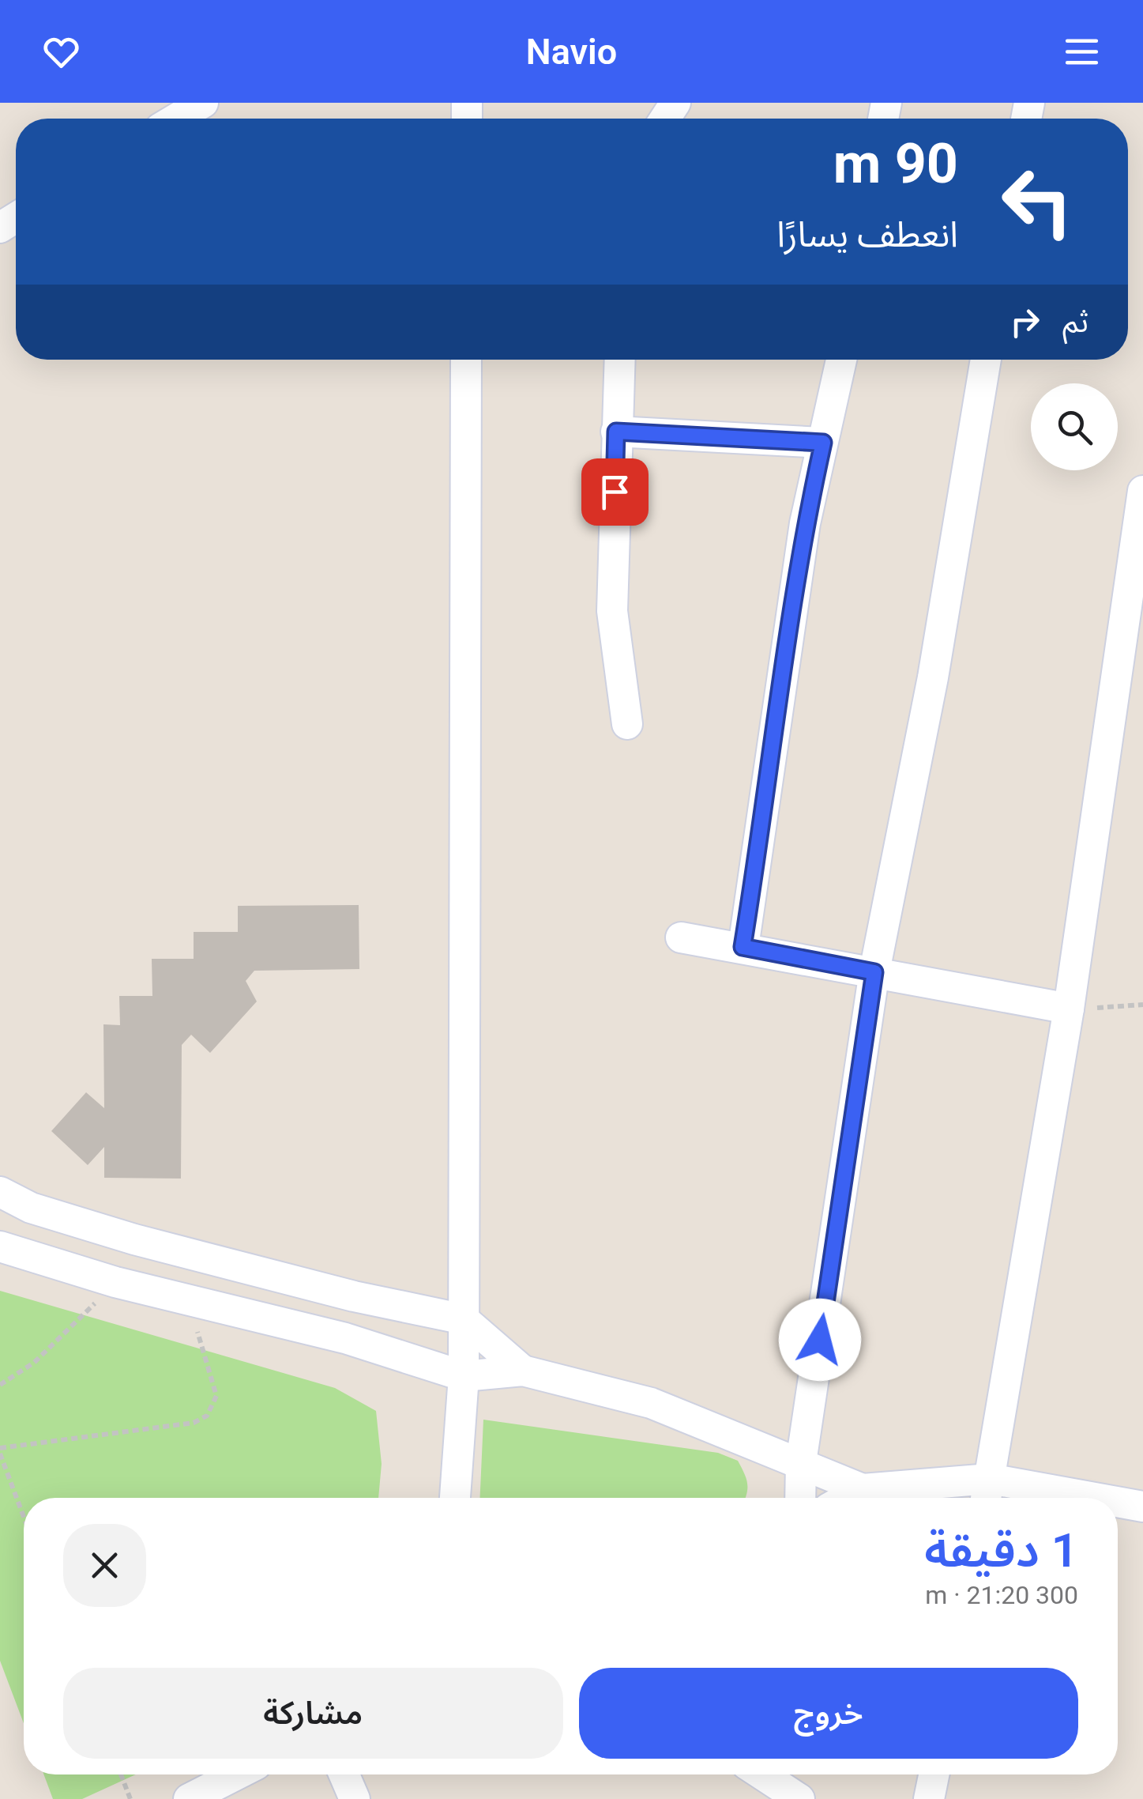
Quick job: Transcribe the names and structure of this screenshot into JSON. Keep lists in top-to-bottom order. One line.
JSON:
{"page":{"header":"Navio","turn":["90 m","انعطف يسارًا"],"then":"ثم","heading":["1 دقيقة","300 m · 21:20"],"buttons":["خروج","مشاركة"]}}
